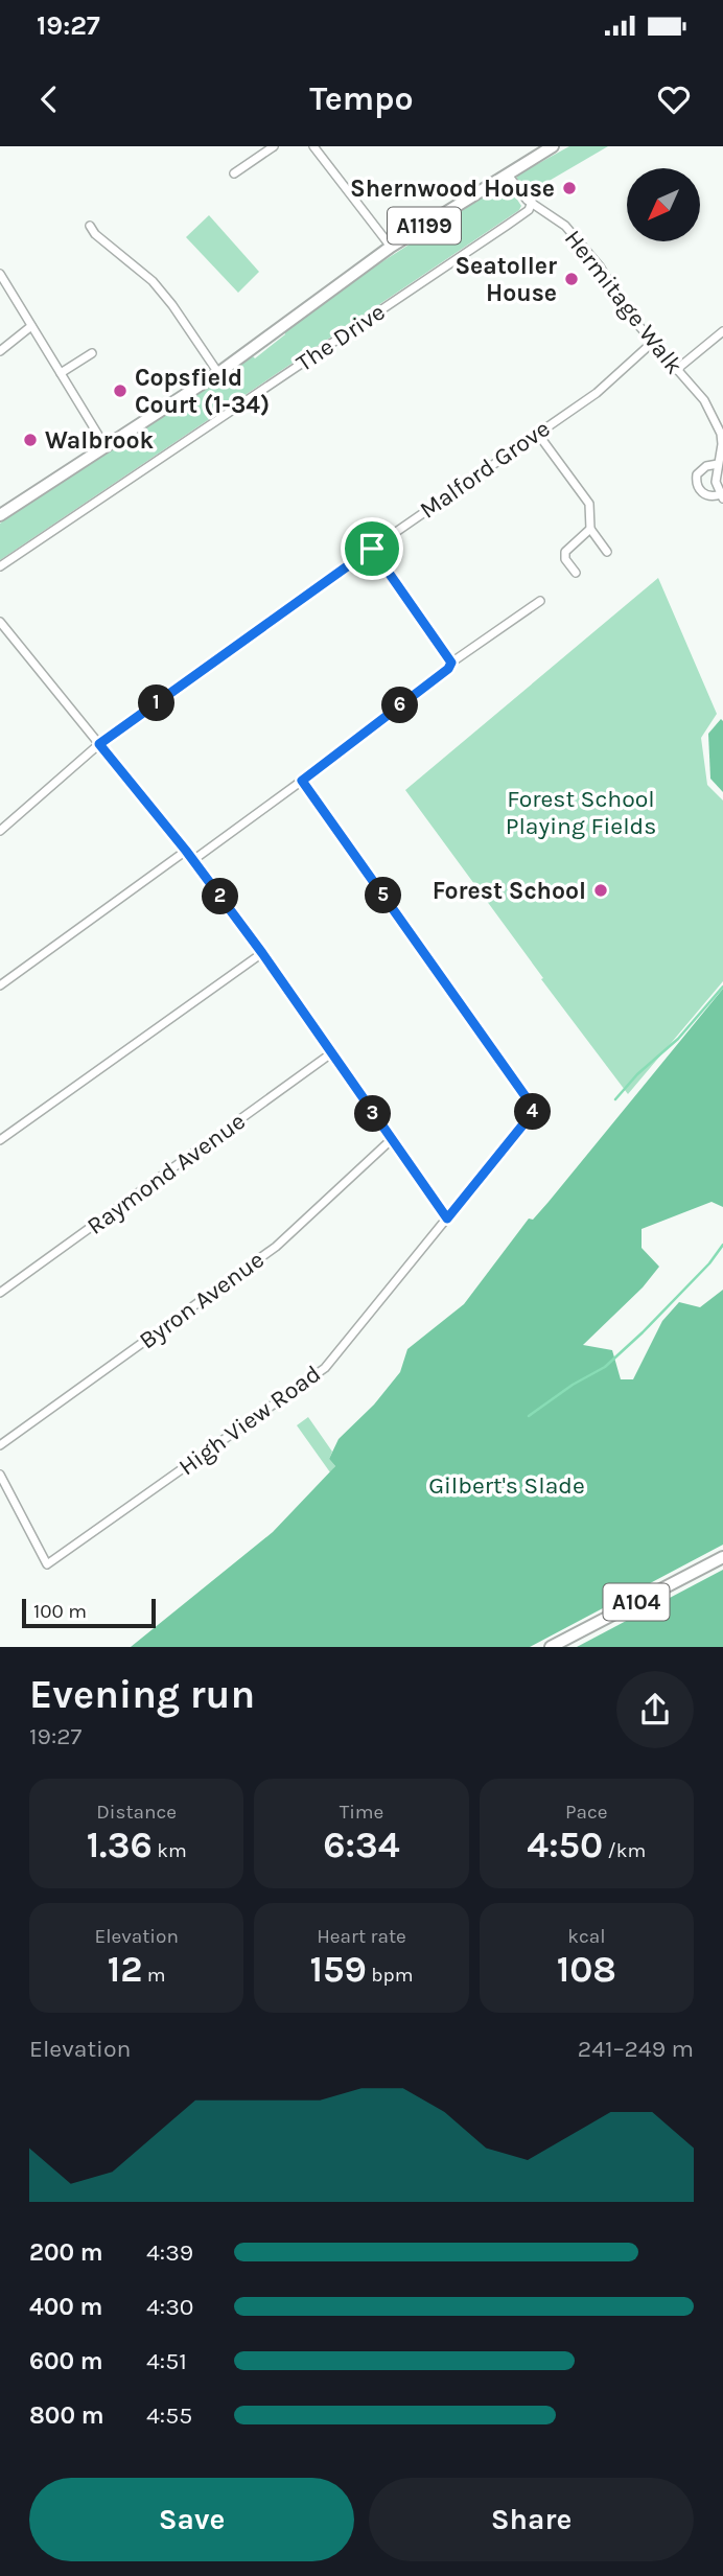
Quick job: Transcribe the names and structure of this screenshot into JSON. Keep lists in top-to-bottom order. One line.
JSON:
{"streets":{"main road":["A1199","A104"],"street":["Hermitage Walk","The Drive","Malford Grove","Raymond Avenue","Byron Avenue","High View Road"]},"crossings":[["A1199","Hermitage Walk"],["Hermitage Walk","The Drive"],["Hermitage Walk","Malford Grove"]],"parks":["Forest School Playing Fields","Gilbert's Slade"],"places":["Shernwood House","Seatoller House","Copsfield Court (1-34)","Walbrook","Forest School"],"scale_bar":"100 m","north":"bottom left","page":{"status":"19:27","header":"Tempo","pins":["1","6","5","2","4","3"],"scale":"100 m","heading":["Evening run","19:27"],"stats":[["Distance","1.36 km"],["Time","6:34"],["Pace","4:50 /km"],["Elevation","12 m"],["Heart rate","159 bpm"],["kcal","108"]],"chart":["Elevation","241–249 m"],"list":[{"name":"200 m","note":"4:39"},{"name":"400 m","note":"4:30"},{"name":"600 m","note":"4:51"},{"name":"800 m","note":"4:55"}],"buttons":["Save","Share"]}}
